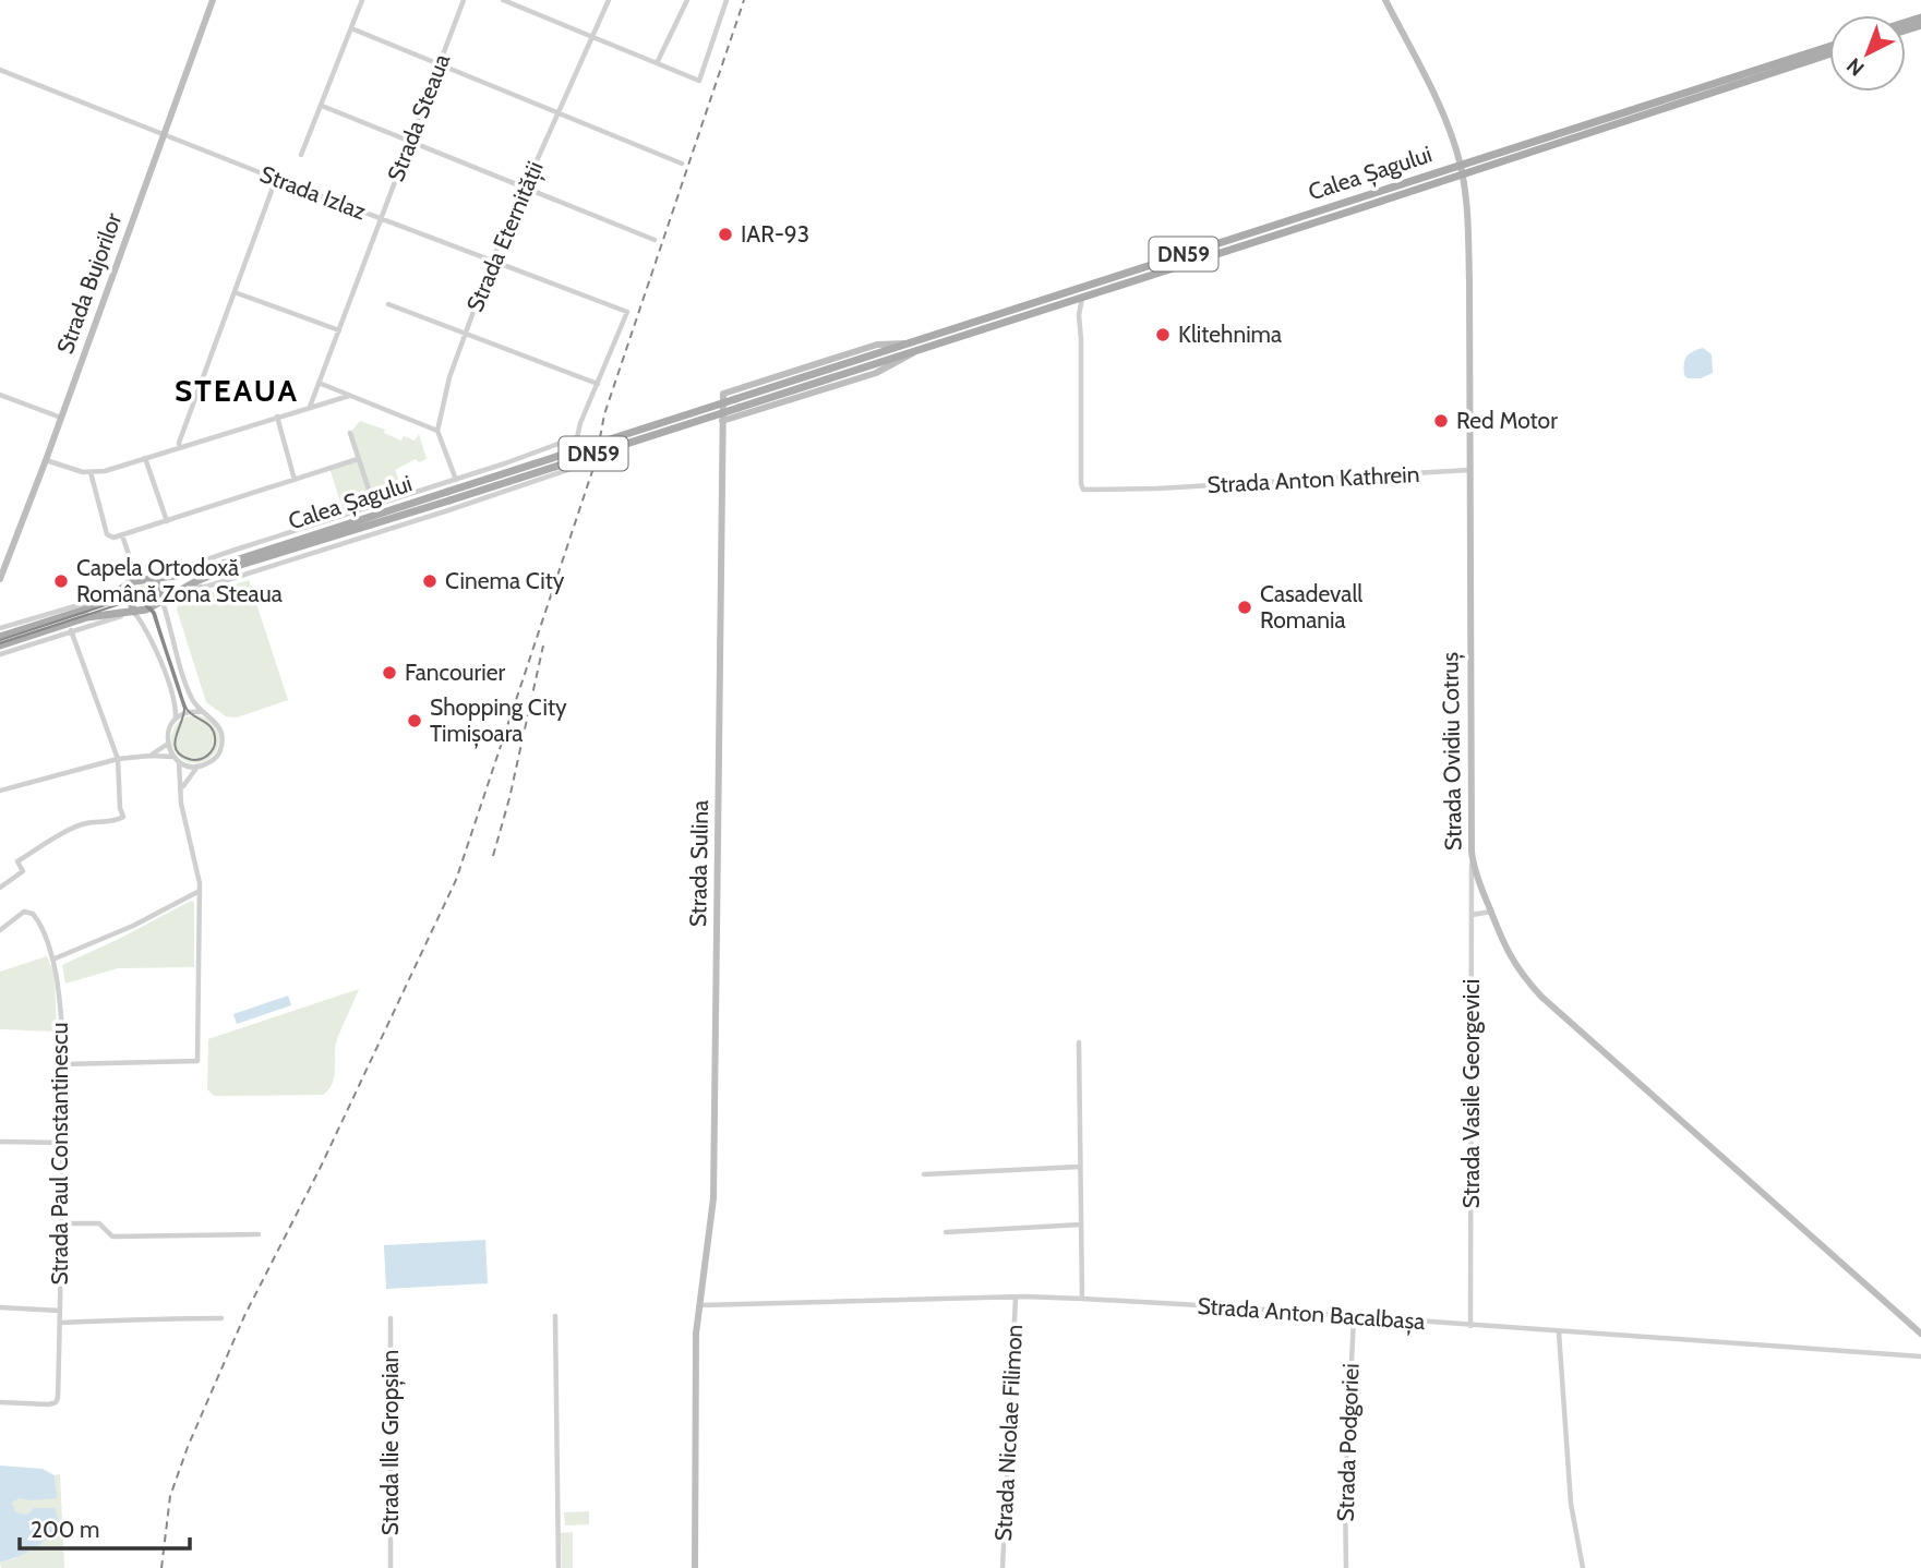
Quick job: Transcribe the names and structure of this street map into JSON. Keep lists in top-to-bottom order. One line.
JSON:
{"streets":{"main road":["Calea Șagului","DN59","Strada Bujorilor","Strada Ovidiu Cotruș","Strada Sulina"],"street":["Strada Steaua","Strada Izlaz","Strada Eternității","Strada Anton Kathrein","Strada Vasile Georgevici","Strada Paul Constantinescu","Strada Anton Bacalbașa","Strada Nicolae Filimon","Strada Ilie Gropșian","Strada Podgoriei"]},"crossings":[["Strada Steaua","Strada Izlaz"],["Calea Șagului","Strada Ovidiu Cotruș"],["Calea Șagului","Strada Sulina"],["Strada Izlaz","Strada Eternității"],["Strada Izlaz","Strada Bujorilor"],["Strada Anton Kathrein","Strada Ovidiu Cotruș"],["Strada Ovidiu Cotruș","Strada Vasile Georgevici"],["Strada Sulina","Strada Anton Bacalbașa"],["Strada Vasile Georgevici","Strada Anton Bacalbașa"],["Strada Anton Bacalbașa","Strada Nicolae Filimon"],["Strada Anton Bacalbașa","Strada Podgoriei"]],"districts":["STEAUA"],"places":["IAR-93","Klitehnima","Red Motor","Capela Ortodoxă Română Zona Steaua","Cinema City","Casadevall Romania","Fancourier","Shopping City Timișoara"],"scale_bar":"200 m","north":"bottom left"}
